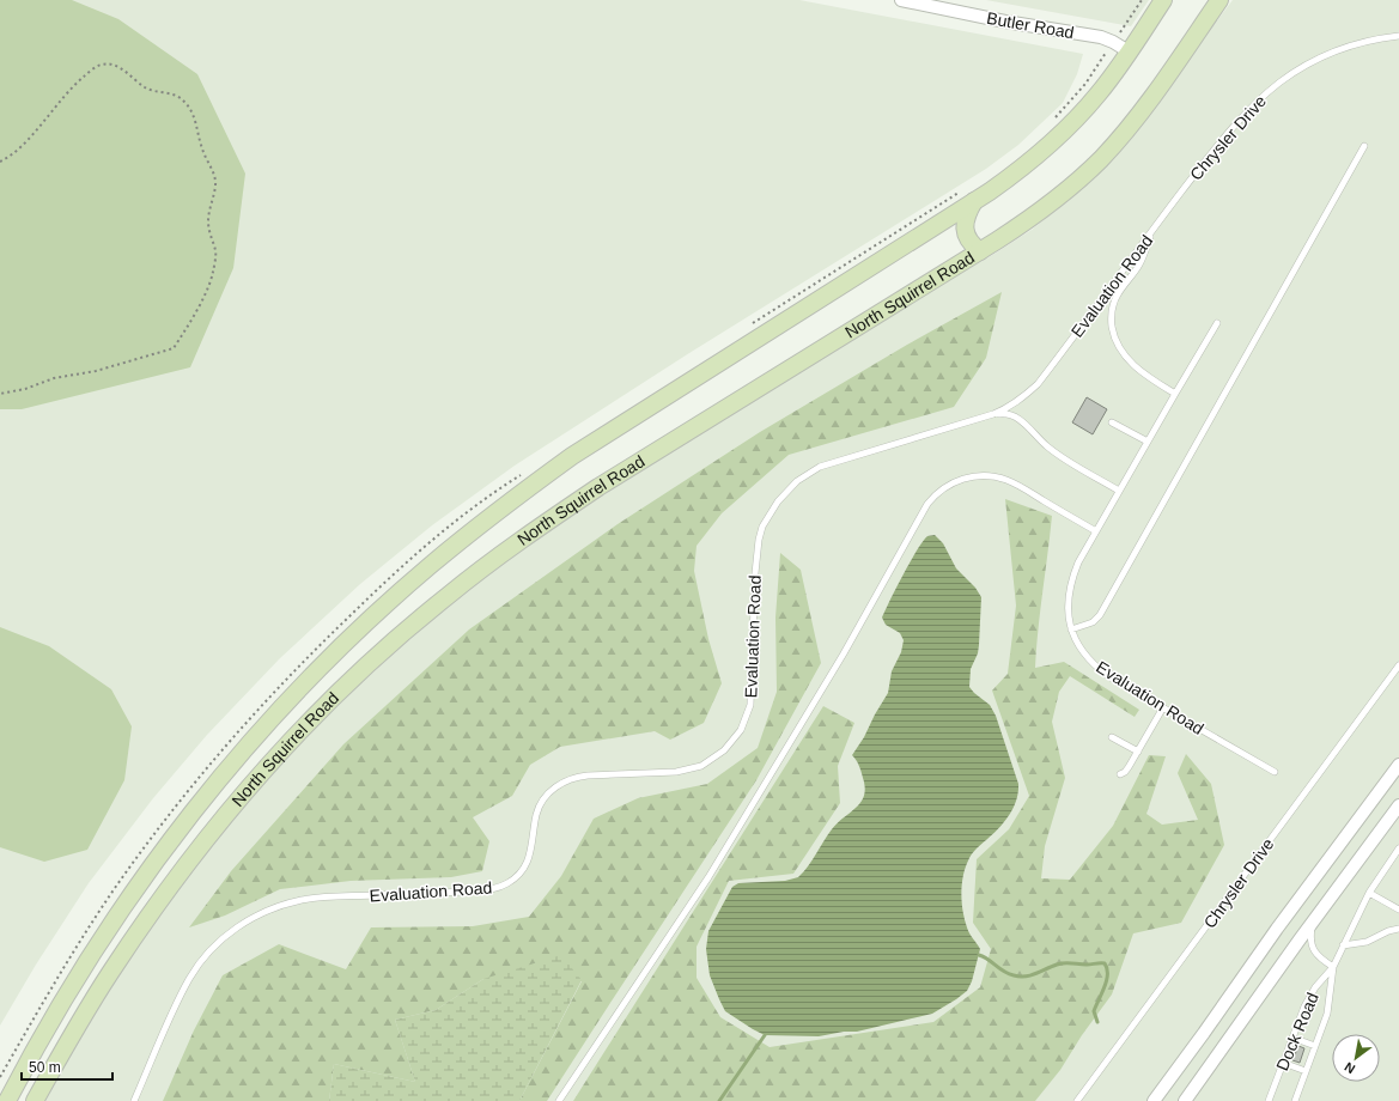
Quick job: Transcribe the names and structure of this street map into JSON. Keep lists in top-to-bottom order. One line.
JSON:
{"streets":{"main road":["North Squirrel Road"],"street":["Butler Road"],"lane":["Chrysler Drive","Evaluation Road","Dock Road"]},"crossings":[["Butler Road","North Squirrel Road"],["Chrysler Drive","Evaluation Road"]],"scale_bar":"50 m","north":"bottom left"}
